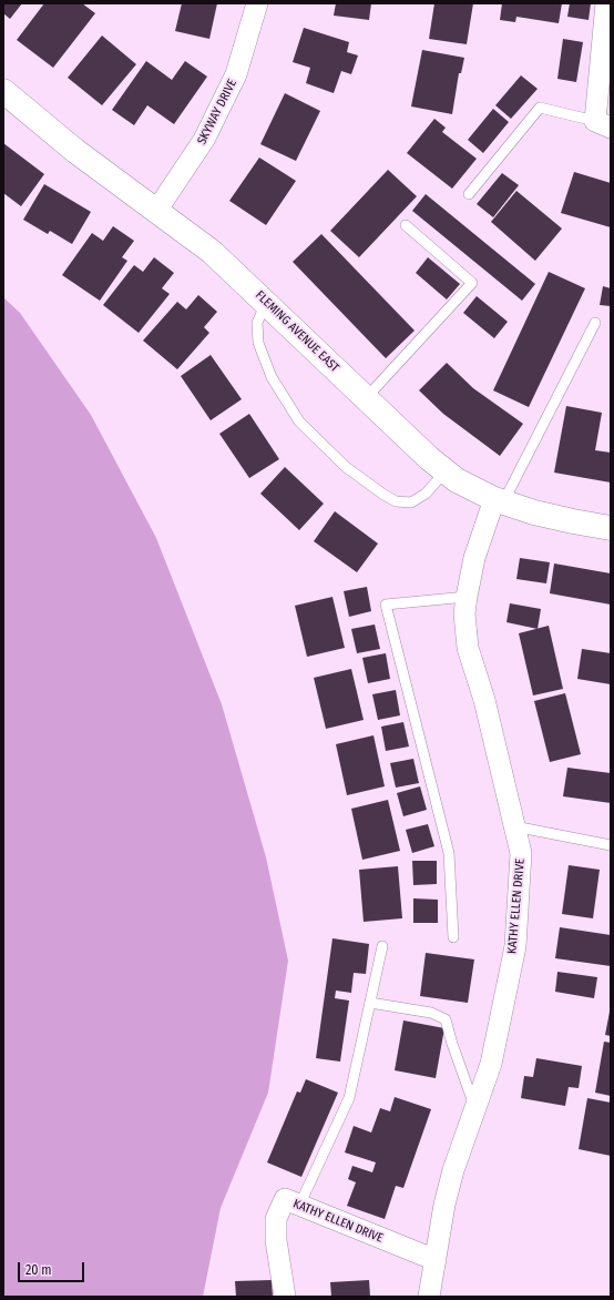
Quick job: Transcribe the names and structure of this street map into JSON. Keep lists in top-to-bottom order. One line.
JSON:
{"streets":{"street":["SKYWAY DRIVE","FLEMING AVENUE EAST","KATHY ELLEN DRIVE"]},"crossings":[["SKYWAY DRIVE","FLEMING AVENUE EAST"],["FLEMING AVENUE EAST","KATHY ELLEN DRIVE"]],"scale_bar":"20 m"}
